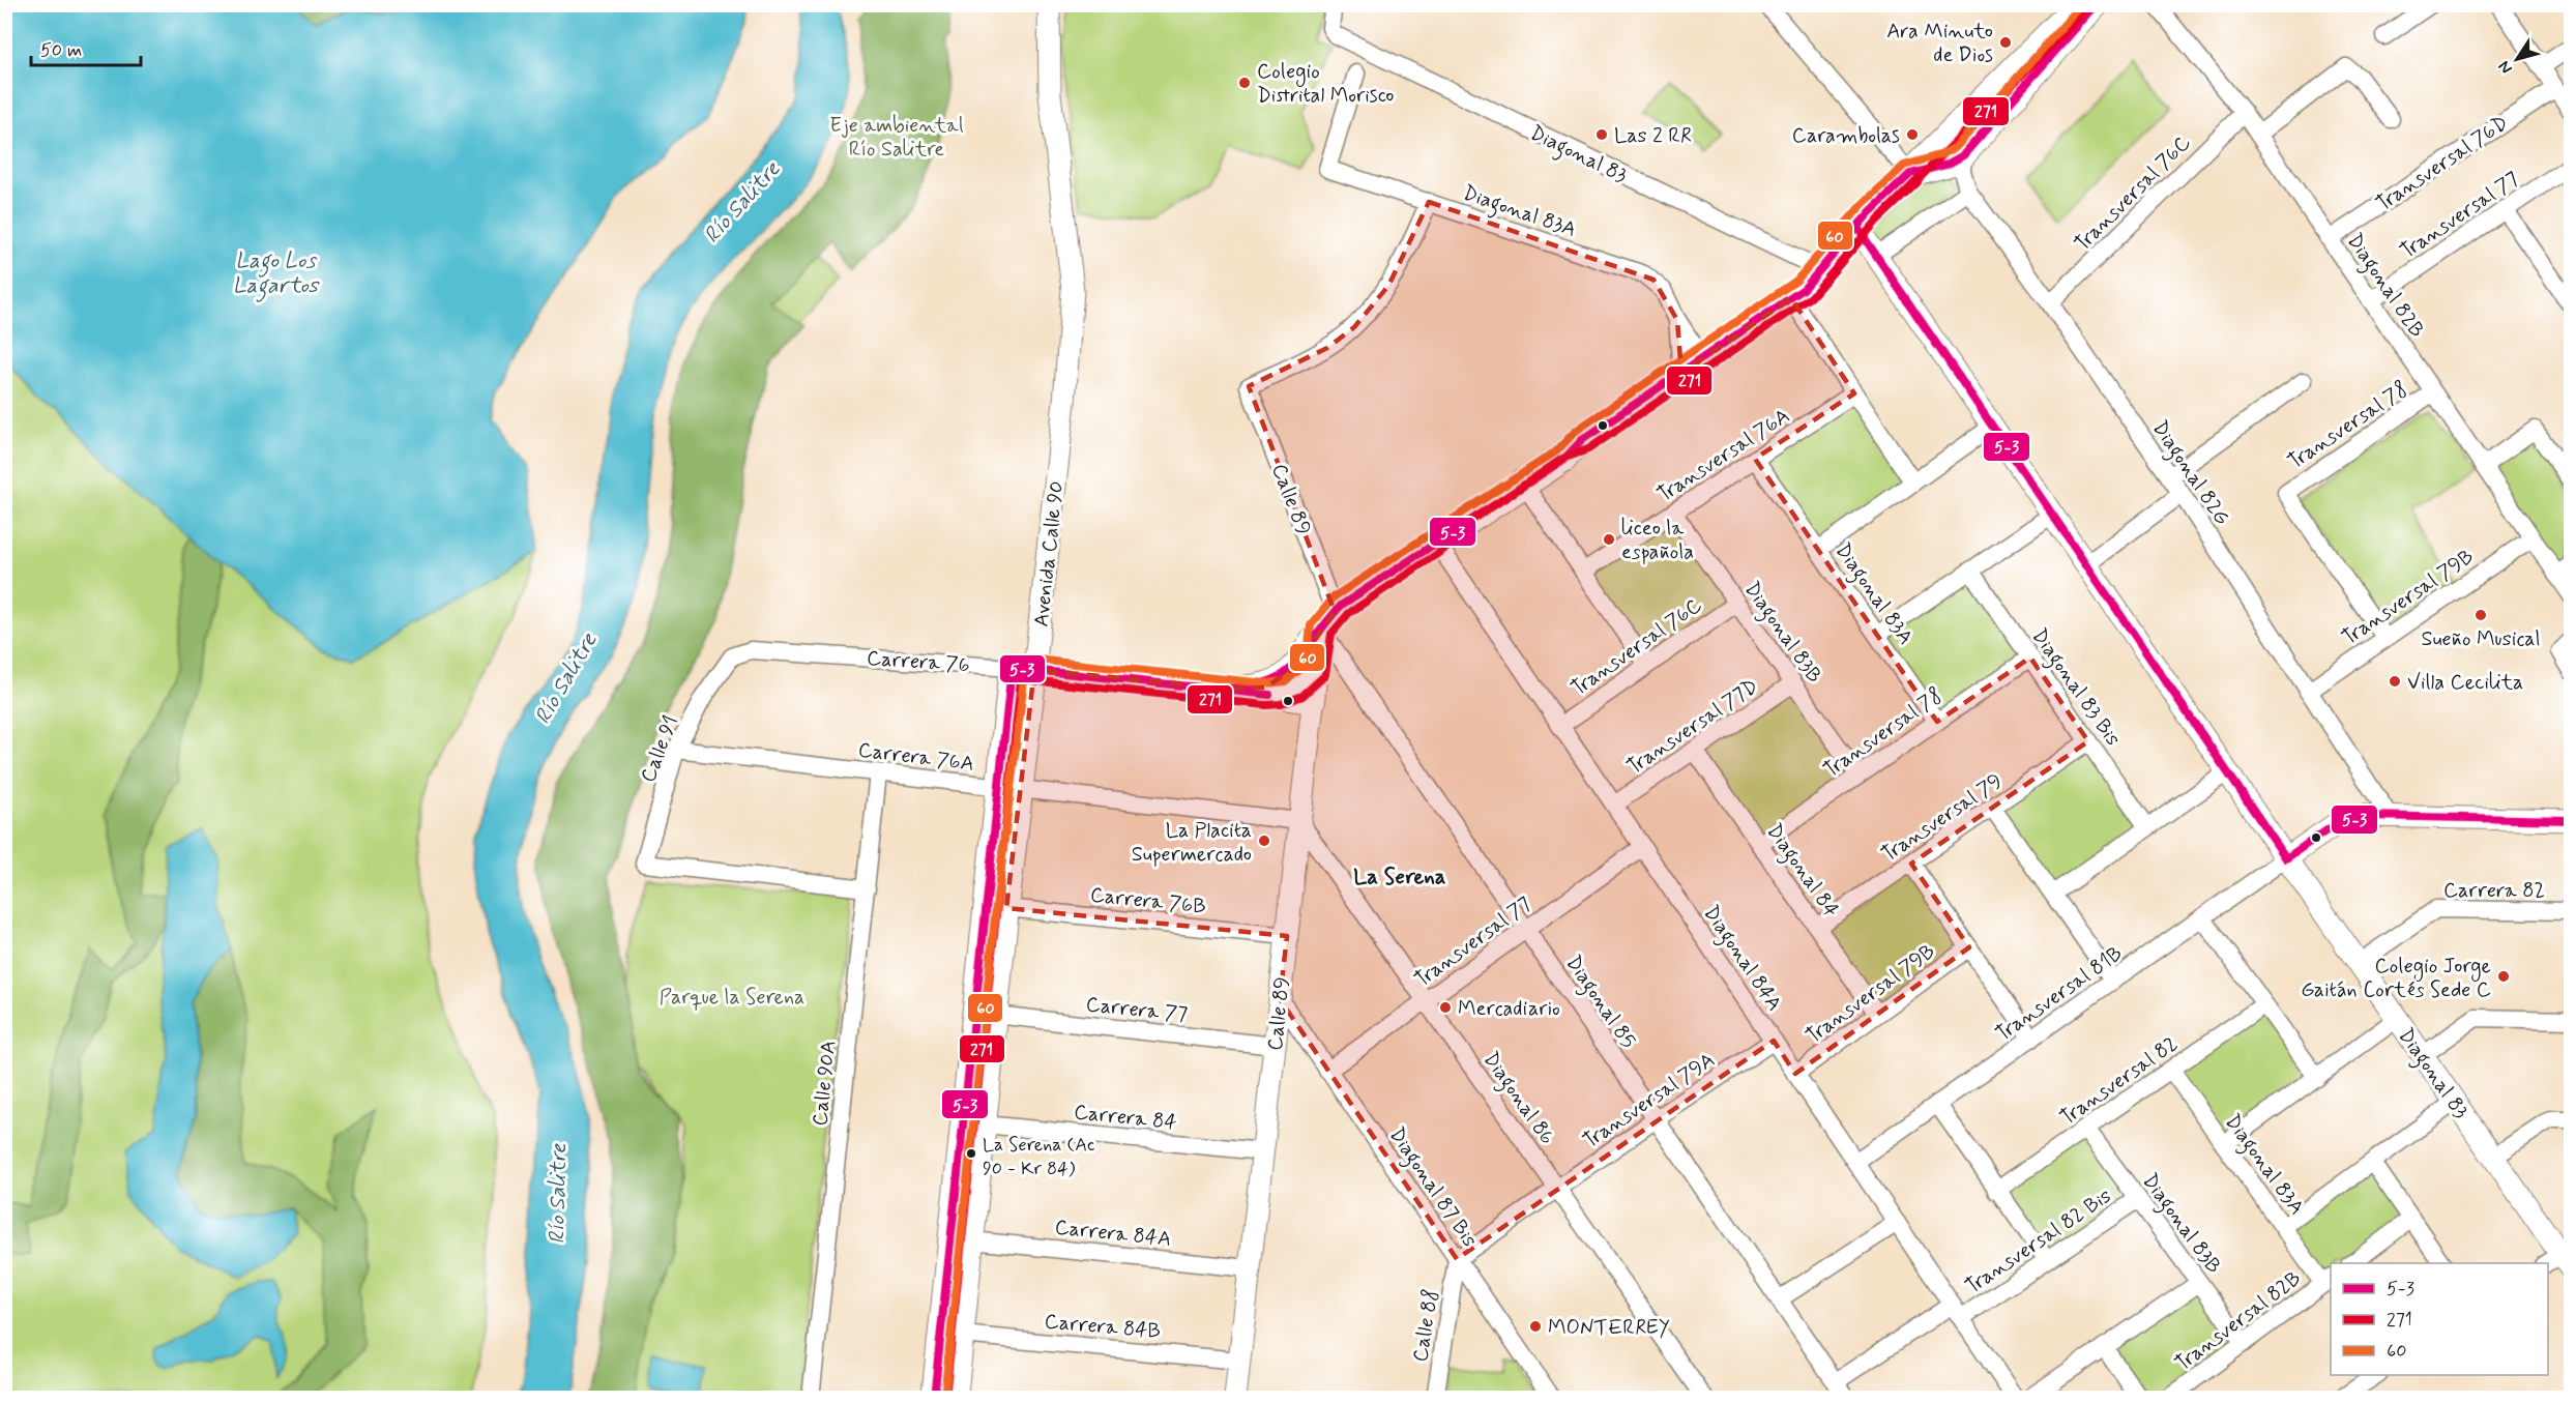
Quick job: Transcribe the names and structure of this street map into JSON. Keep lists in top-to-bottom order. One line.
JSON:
{"streets":{"main road":["Calle 89","Avenida Calle 90","Carrera 76"],"street":["Diagonal 83","Transversal 76D","Transversal 76C","Diagonal 83A","Transversal 77","Diagonal 82B","Transversal 78","Transversal 76A","Diagonal 82G","Transversal 79B","Diagonal 83B","Diagonal 83 Bis","Transversal 77D","Calle 91","Carrera 76A","Transversal 79","Diagonal 84","Carrera 82","Carrera 76B","Diagonal 84A","Transversal 81B","Diagonal 85","Carrera 77","Transversal 82","Calle 90A","Diagonal 86","Transversal 79A","Carrera 84","Diagonal 87 Bis","Carrera 84A","Transversal 82 Bis","Transversal 82B","Carrera 84B","Calle 88"]},"crossings":[["Diagonal 83","Carrera 82"],["Diagonal 83","Transversal 81B"],["Transversal 76D","Diagonal 82B"],["Transversal 76C","Diagonal 82B"],["Transversal 76C","Diagonal 82G"],["Transversal 76C","Diagonal 83B"],["Transversal 76C","Diagonal 84A"],["Diagonal 83A","Transversal 78"],["Diagonal 83A","Transversal 76A"],["Diagonal 83A","Calle 89"],["Diagonal 83A","Transversal 82"],["Diagonal 83A","Transversal 82B"],["Transversal 77","Diagonal 82B"],["Transversal 77","Diagonal 84A"],["Transversal 77","Diagonal 85"],["Transversal 77","Diagonal 86"],["Transversal 77","Diagonal 87 Bis"],["Diagonal 82B","Transversal 78"],["Diagonal 82B","Transversal 79B"],["Transversal 78","Transversal 79B"],["Transversal 78","Diagonal 83B"],["Transversal 78","Diagonal 83 Bis"],["Transversal 78","Diagonal 84"],["Transversal 76A","Diagonal 83B"],["Diagonal 82G","Transversal 79B"],["Calle 89","Carrera 76"],["Calle 89","Carrera 76A"],["Calle 89","Carrera 76B"],["Calle 89","Diagonal 85"],["Calle 89","Carrera 77"],["Calle 89","Diagonal 86"],["Calle 89","Carrera 84"],["Calle 89","Diagonal 87 Bis"],["Calle 89","Carrera 84A"],["Calle 89","Carrera 84B"],["Avenida Calle 90","Carrera 76"],["Avenida Calle 90","Carrera 76A"],["Avenida Calle 90","Carrera 76B"],["Avenida Calle 90","Carrera 77"],["Avenida Calle 90","Carrera 84"],["Avenida Calle 90","Carrera 84A"],["Avenida Calle 90","Carrera 84B"],["Transversal 79B","Diagonal 84"],["Transversal 79B","Diagonal 84A"],["Diagonal 83B","Transversal 77D"],["Diagonal 83B","Transversal 82"],["Diagonal 83B","Transversal 82 Bis"],["Diagonal 83B","Transversal 82B"],["Carrera 76","Calle 91"],["Diagonal 83 Bis","Transversal 79"],["Transversal 77D","Diagonal 84"],["Transversal 77D","Diagonal 84A"],["Calle 91","Carrera 76A"],["Calle 91","Calle 90A"],["Carrera 76A","Calle 90A"],["Carrera 76A","Diagonal 86"],["Transversal 79","Diagonal 84"],["Diagonal 84A","Transversal 81B"],["Diagonal 84A","Transversal 79A"],["Diagonal 84A","Transversal 82 Bis"],["Diagonal 85","Transversal 79A"],["Diagonal 85","Transversal 82 Bis"],["Diagonal 86","Transversal 79A"],["Transversal 79A","Diagonal 87 Bis"],["Transversal 79A","Calle 88"],["Diagonal 87 Bis","Calle 88"]],"districts":["La Serena"],"water":["Río Salitre","Lago Los Lagartos"],"parks":["Eje ambiental Río Salitre","Parque la Serena"],"places":["Ara Minuto de Dios","Colegio Distrital Morisco","Las 2 RR","Carambolas","liceo la española","Sueño Musical","Villa Cecilita","La Placita Supermercado","Colegio Jorge Gaitán Cortés Sede C","Mercadiario","La Serena (Ac 90 - Kr 84)","MONTERREY"],"lines":["transit line 5-3","transit line 60","transit line 271"],"legend":["5-3","271","60"],"scale_bar":"50 m","north":"bottom left"}
